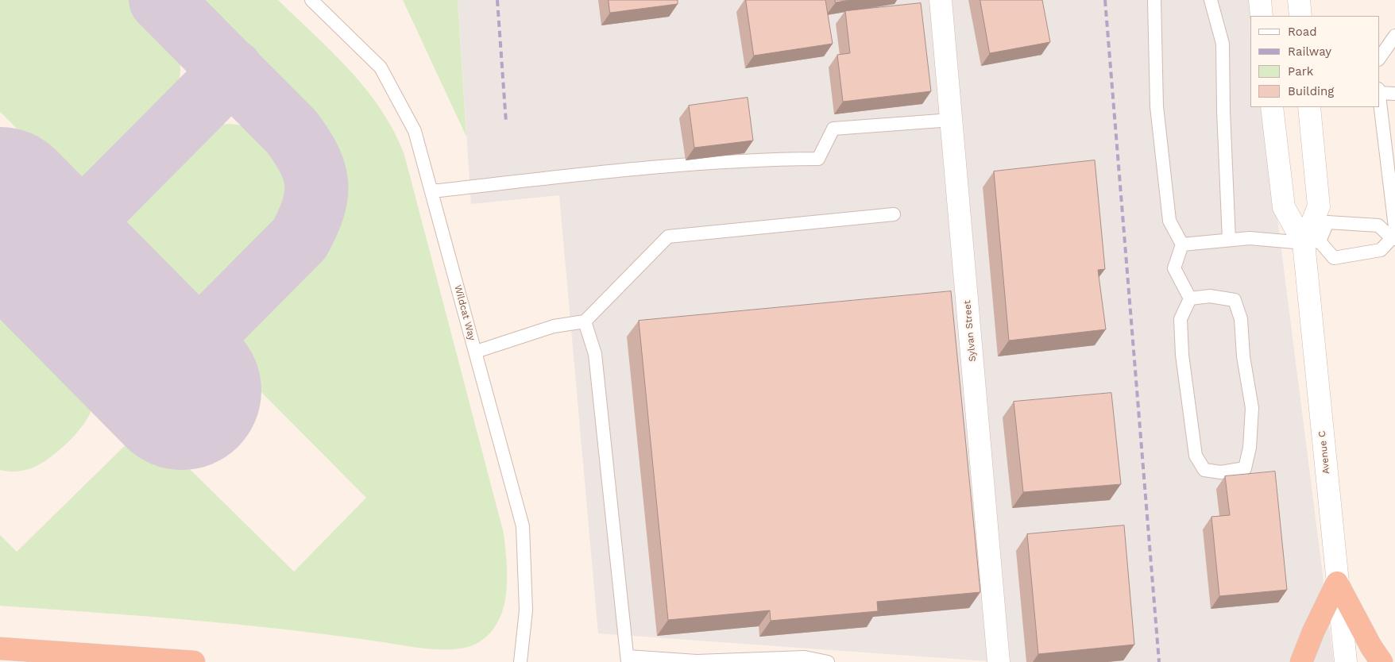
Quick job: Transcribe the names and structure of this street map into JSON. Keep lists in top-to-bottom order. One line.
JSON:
{"streets":{"street":["Sylvan Street","Avenue C"],"lane":["Wildcat Way"]},"legend":["Road","Railway","Park","Building"]}
